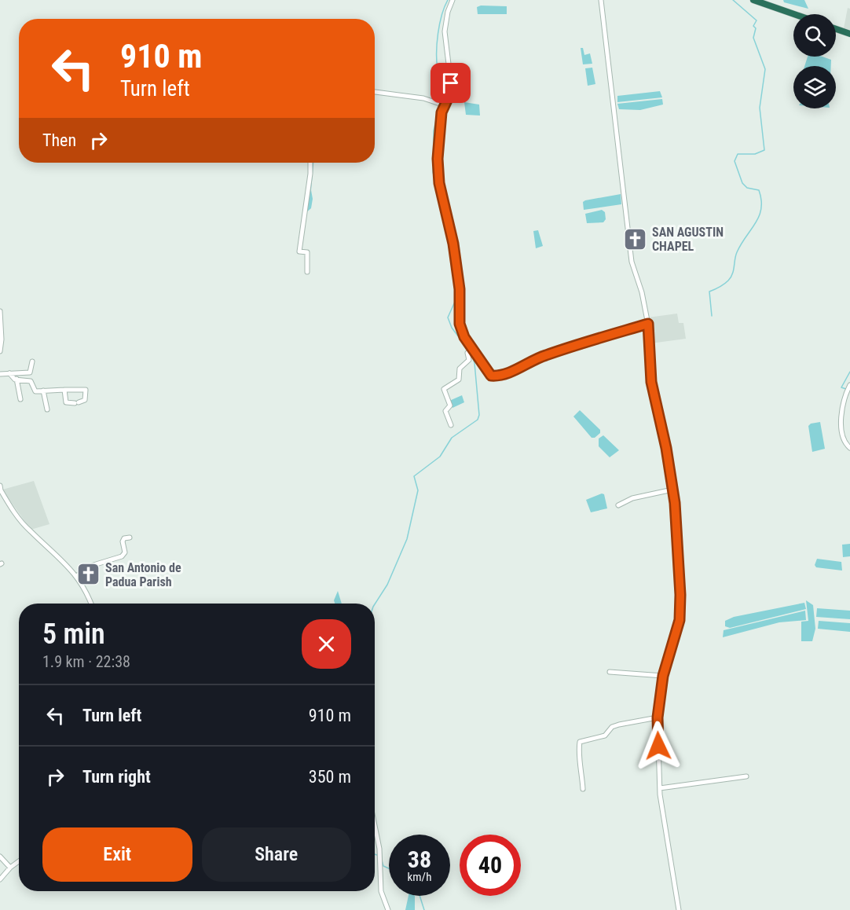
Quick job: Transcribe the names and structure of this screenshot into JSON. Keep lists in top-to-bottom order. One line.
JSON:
{"places":{"church":["SAN AGUSTIN CHAPEL","San Antonio de Padua Parish"]},"page":{"turn":["910 m","Turn left"],"then":"Then","heading":["5 min","1.9 km · 22:38"],"list":[{"name":"Turn left","value":"910 m"},{"name":"Turn right","value":"350 m"}],"buttons":["Exit","Share"],"speed":"38 km/h","limit":"40"}}
